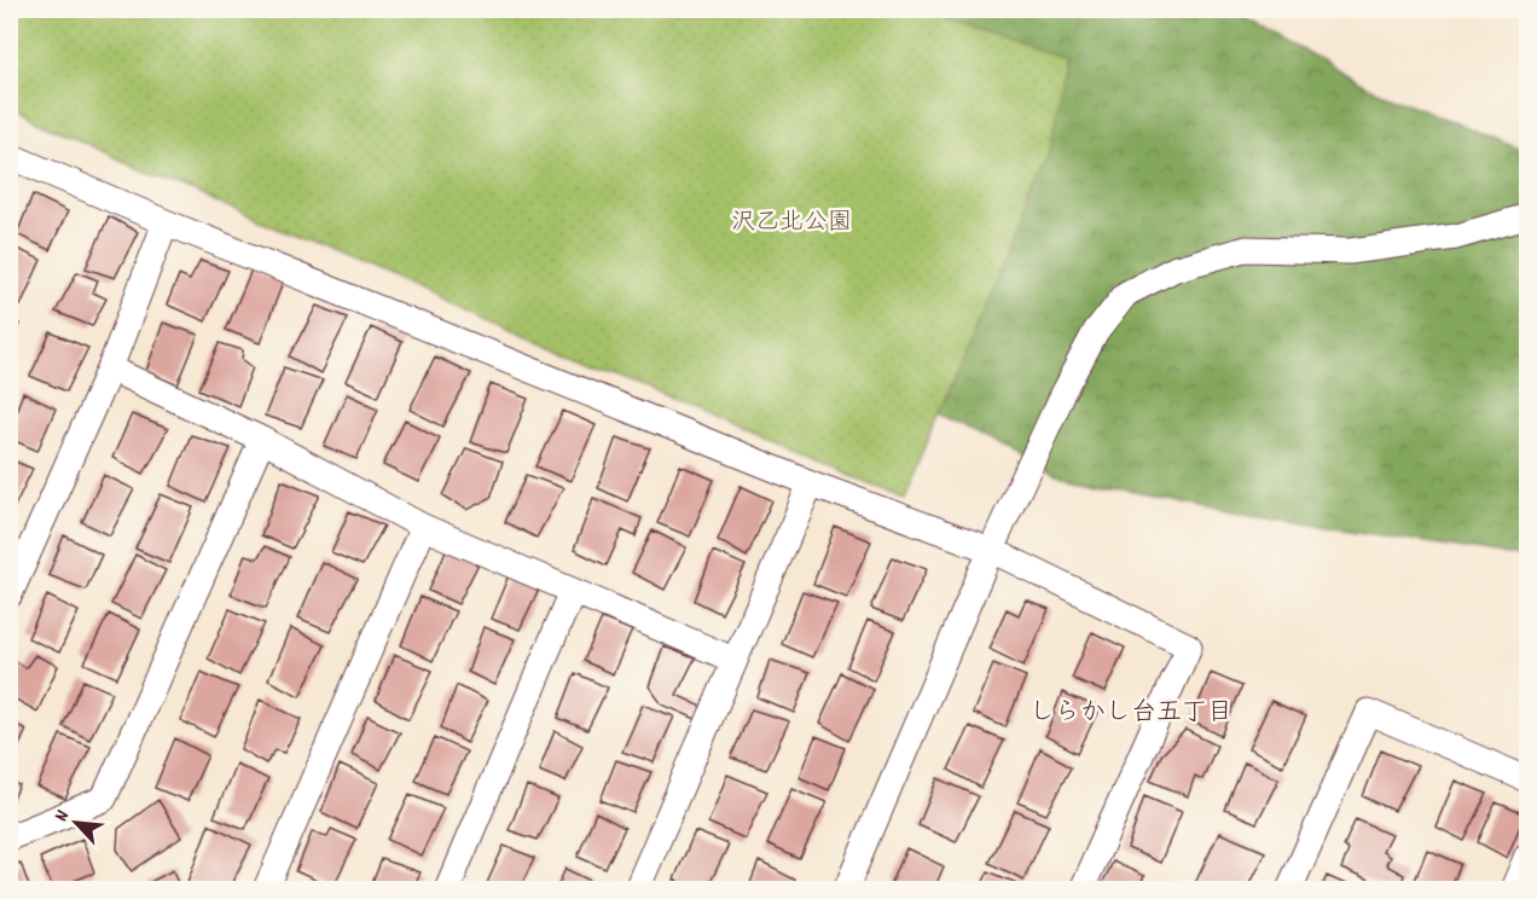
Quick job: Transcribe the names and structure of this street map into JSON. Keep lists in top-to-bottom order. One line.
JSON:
{"districts":["しらかし台五丁目"],"parks":["沢乙北公園"],"north":"top left"}
